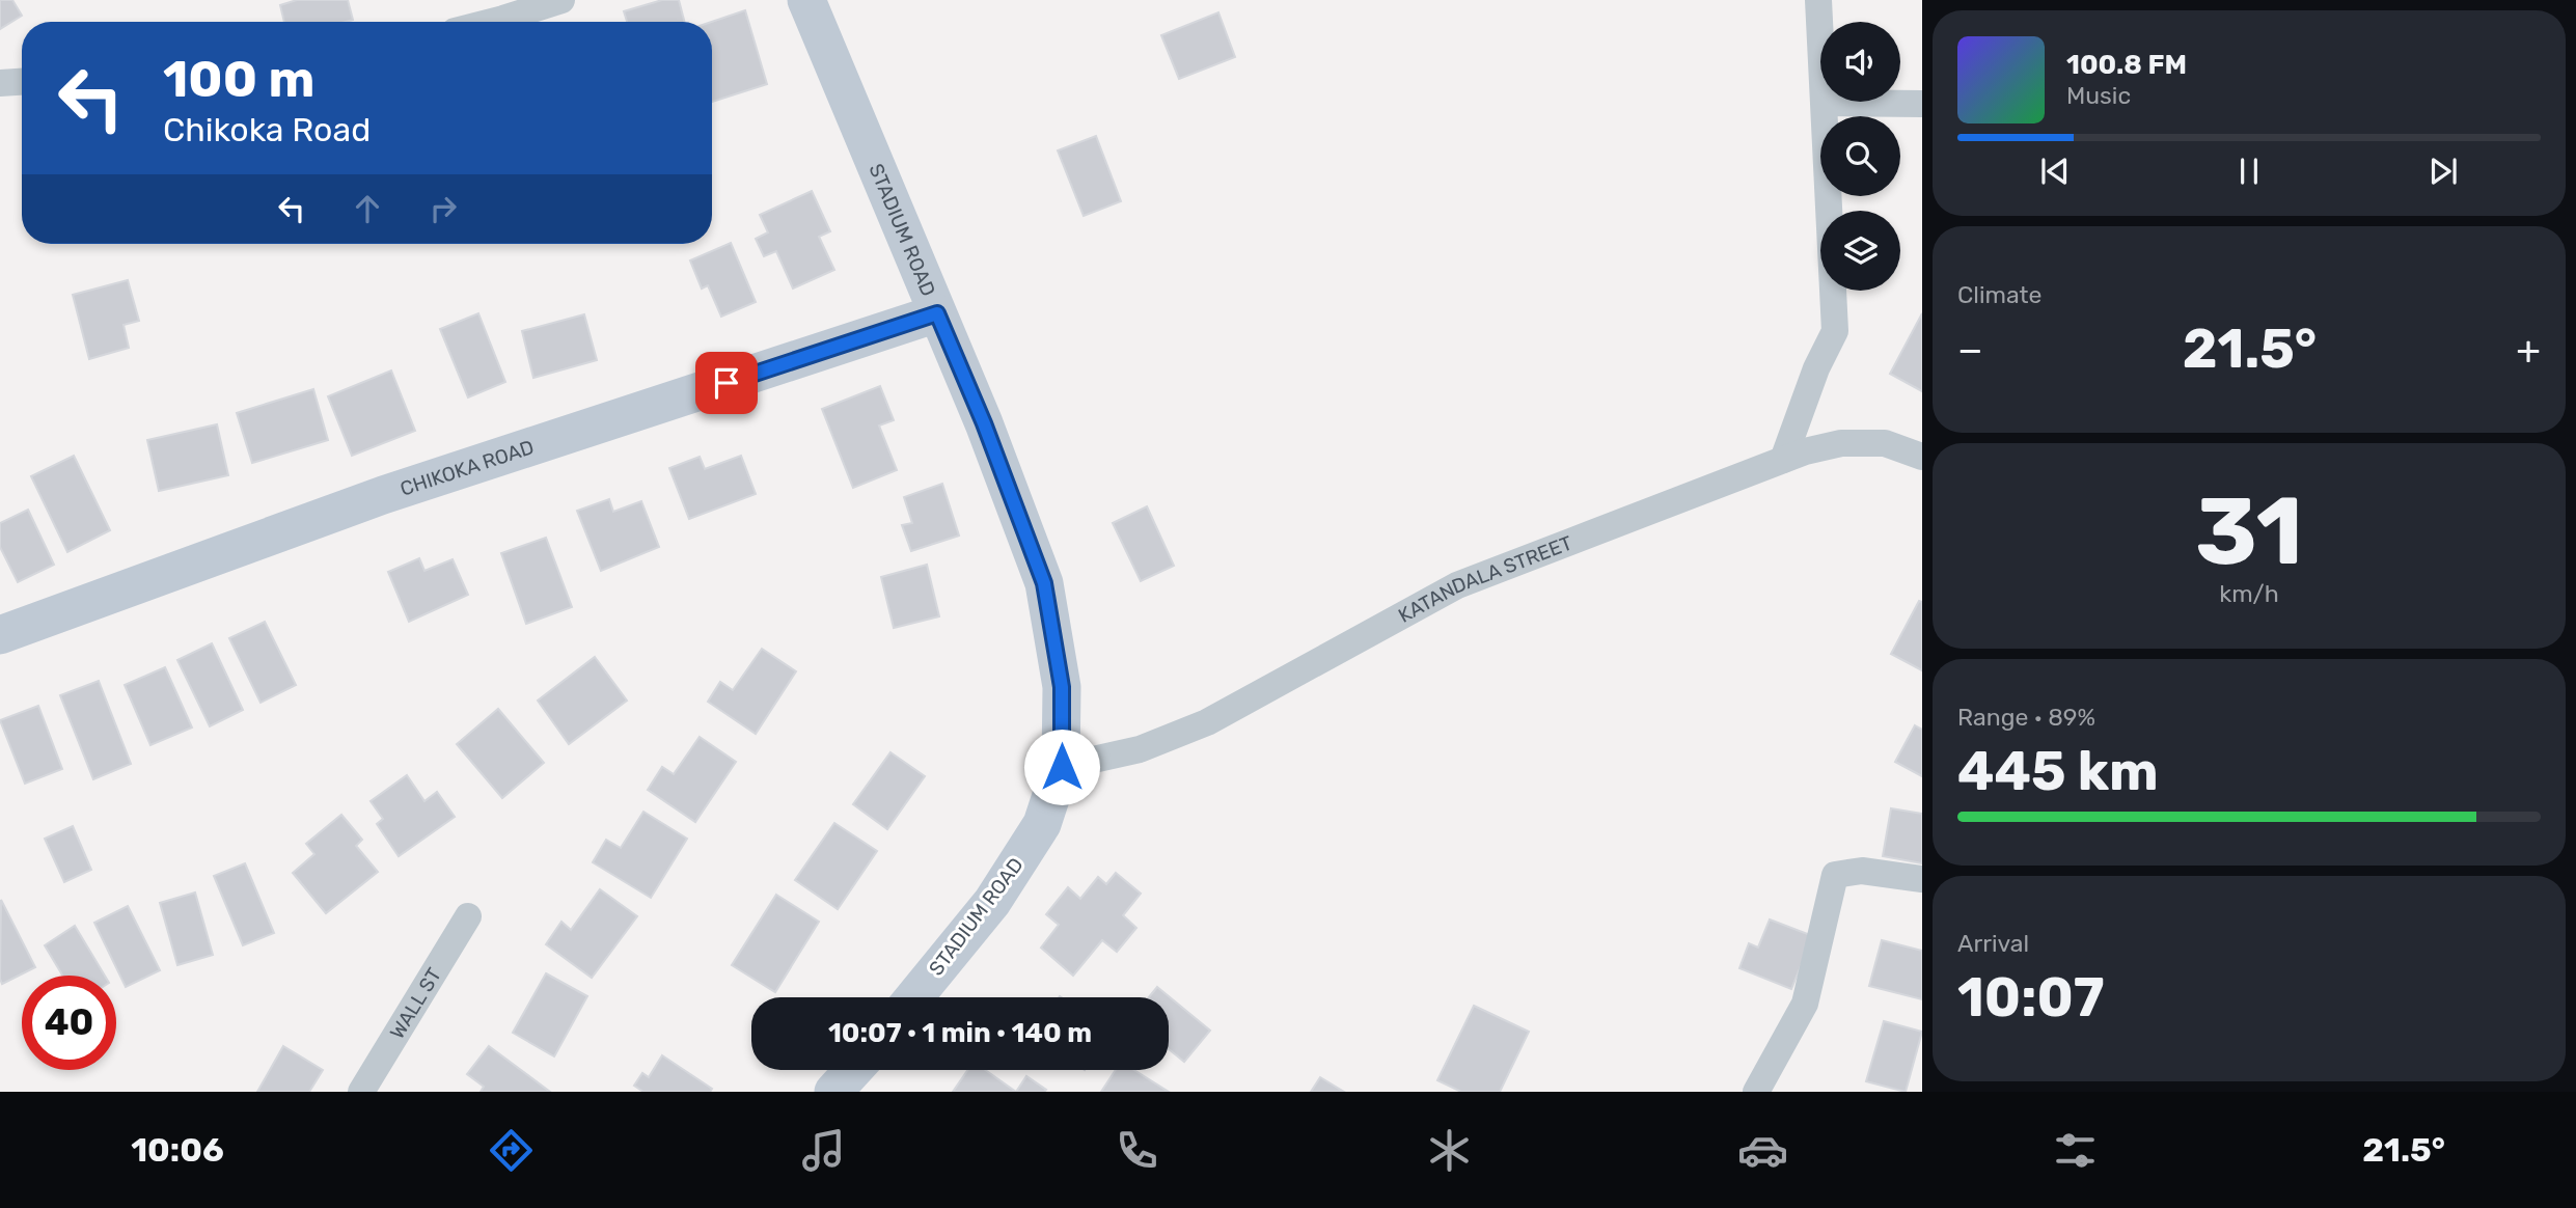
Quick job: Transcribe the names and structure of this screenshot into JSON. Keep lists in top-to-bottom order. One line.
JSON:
{"streets":{"street":["STADIUM ROAD","CHIKOKA ROAD","KATANDALA STREET","WALL ST"]},"crossings":[["STADIUM ROAD","CHIKOKA ROAD"],["STADIUM ROAD","KATANDALA STREET"]],"page":{"turn":["100 m","Chikoka Road"],"song":["100.8 FM","Music"],"tile":["Climate",["31","km/h"],["Range · 89%","445 km"],["Arrival","10:07"]],"heat":["−","21.5°","+"],"limit":"40","trip":"10:07 · 1 min · 140 m","tabs":["10:06","21.5°"]}}
